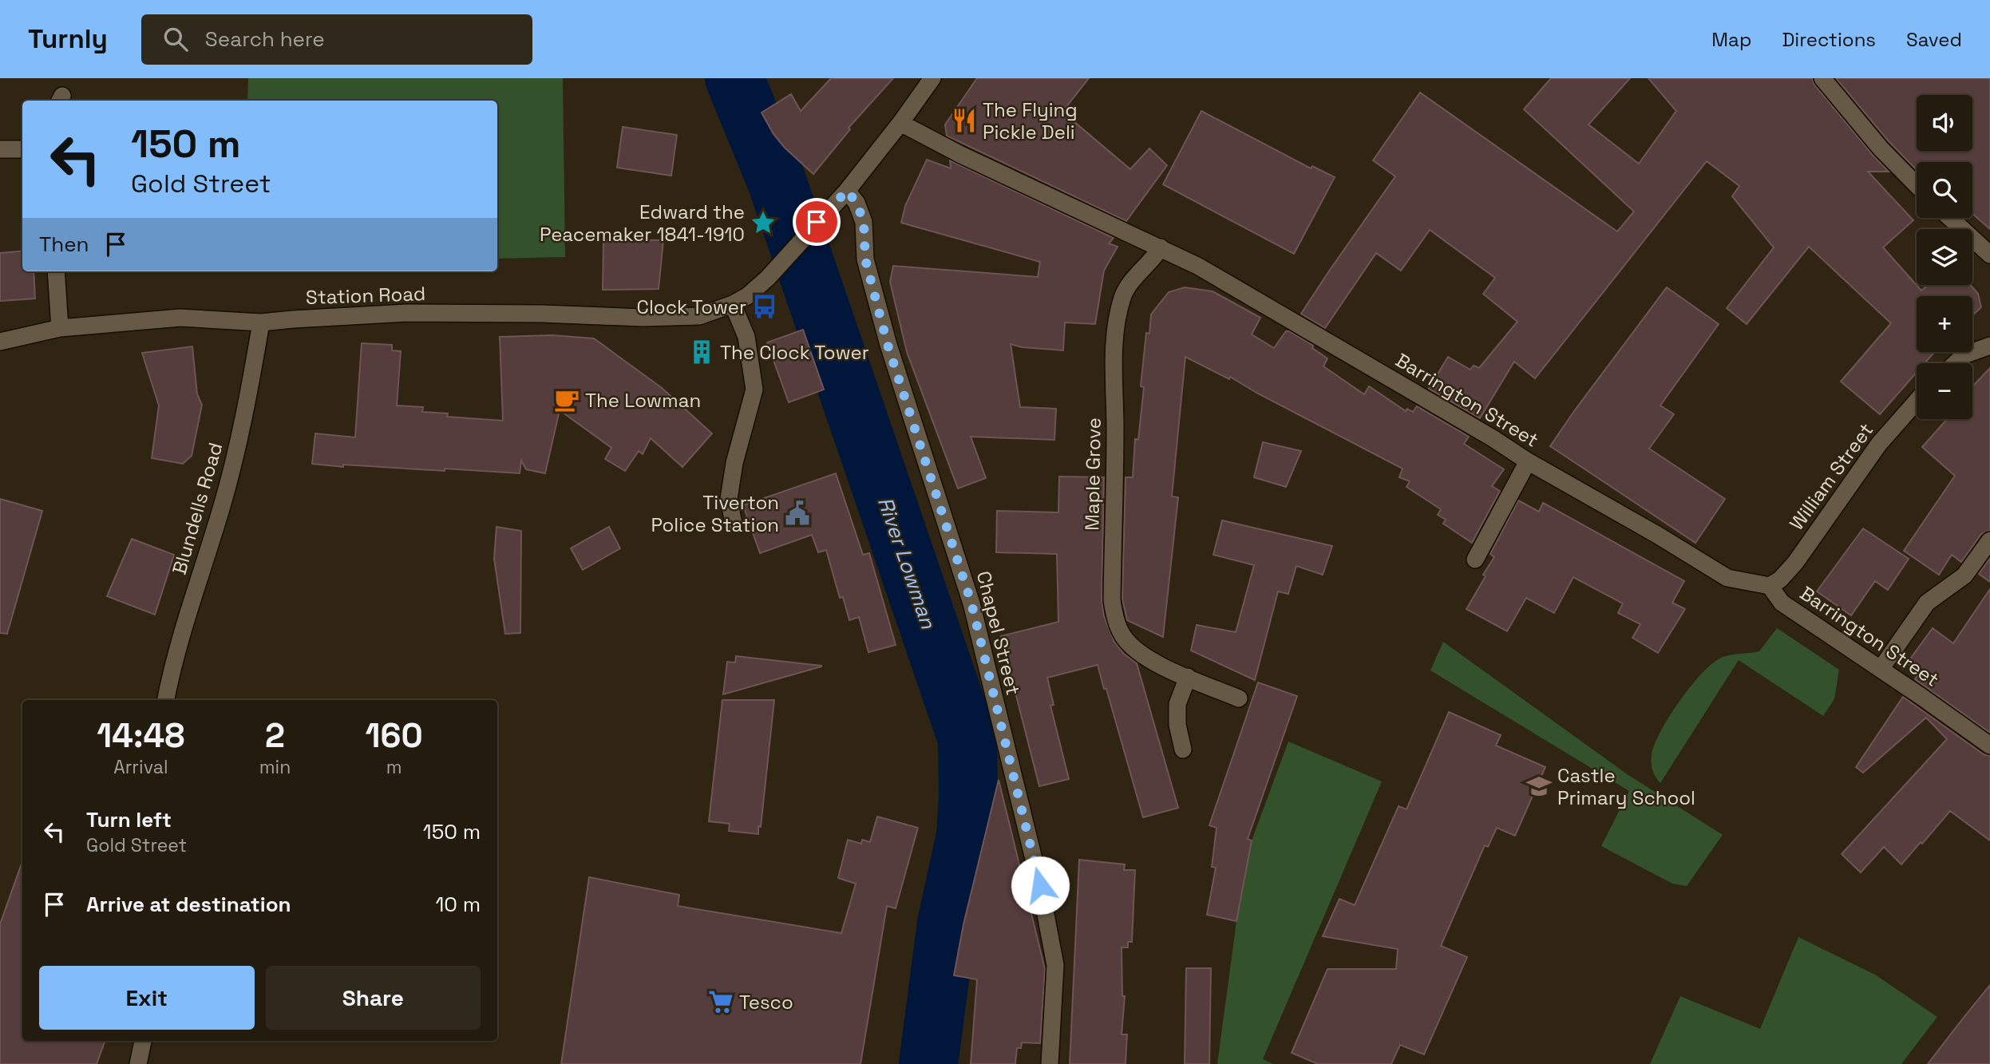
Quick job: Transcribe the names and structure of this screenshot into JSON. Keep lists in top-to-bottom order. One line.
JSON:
{"streets":{"street":["Station Road","Barrington Street","Maple Grove","William Street","Blundells Road","Chapel Street"]},"crossings":[["Station Road","Barrington Street"],["Station Road","Blundells Road"],["Station Road","Chapel Street"],["Barrington Street","Maple Grove"],["Barrington Street","William Street"]],"water":["River Lowman"],"places":{"restaurant":["The Flying Pickle Deli"],"place":["Edward the Peacemaker 1841-1910"],"bus stop":["Clock Tower"],"building":["The Clock Tower"],"cafe":["The Lowman"],"public building":["Tiverton Police Station"],"school or university":["Castle Primary School"],"supermarket":["Tesco"]},"page":{"header":"Turnly","search":"Search here","nav":["Map","Directions","Saved"],"map_buttons":["+","−"],"turn":["150 m","Gold Street"],"then":"Then","eta":["14:48","Arrival","2","min","160","m"],"list":[{"name":"Turn left","note":"Gold Street","value":"150 m"},{"name":"Arrive at destination","value":"10 m"}],"buttons":["Exit","Share"]}}
